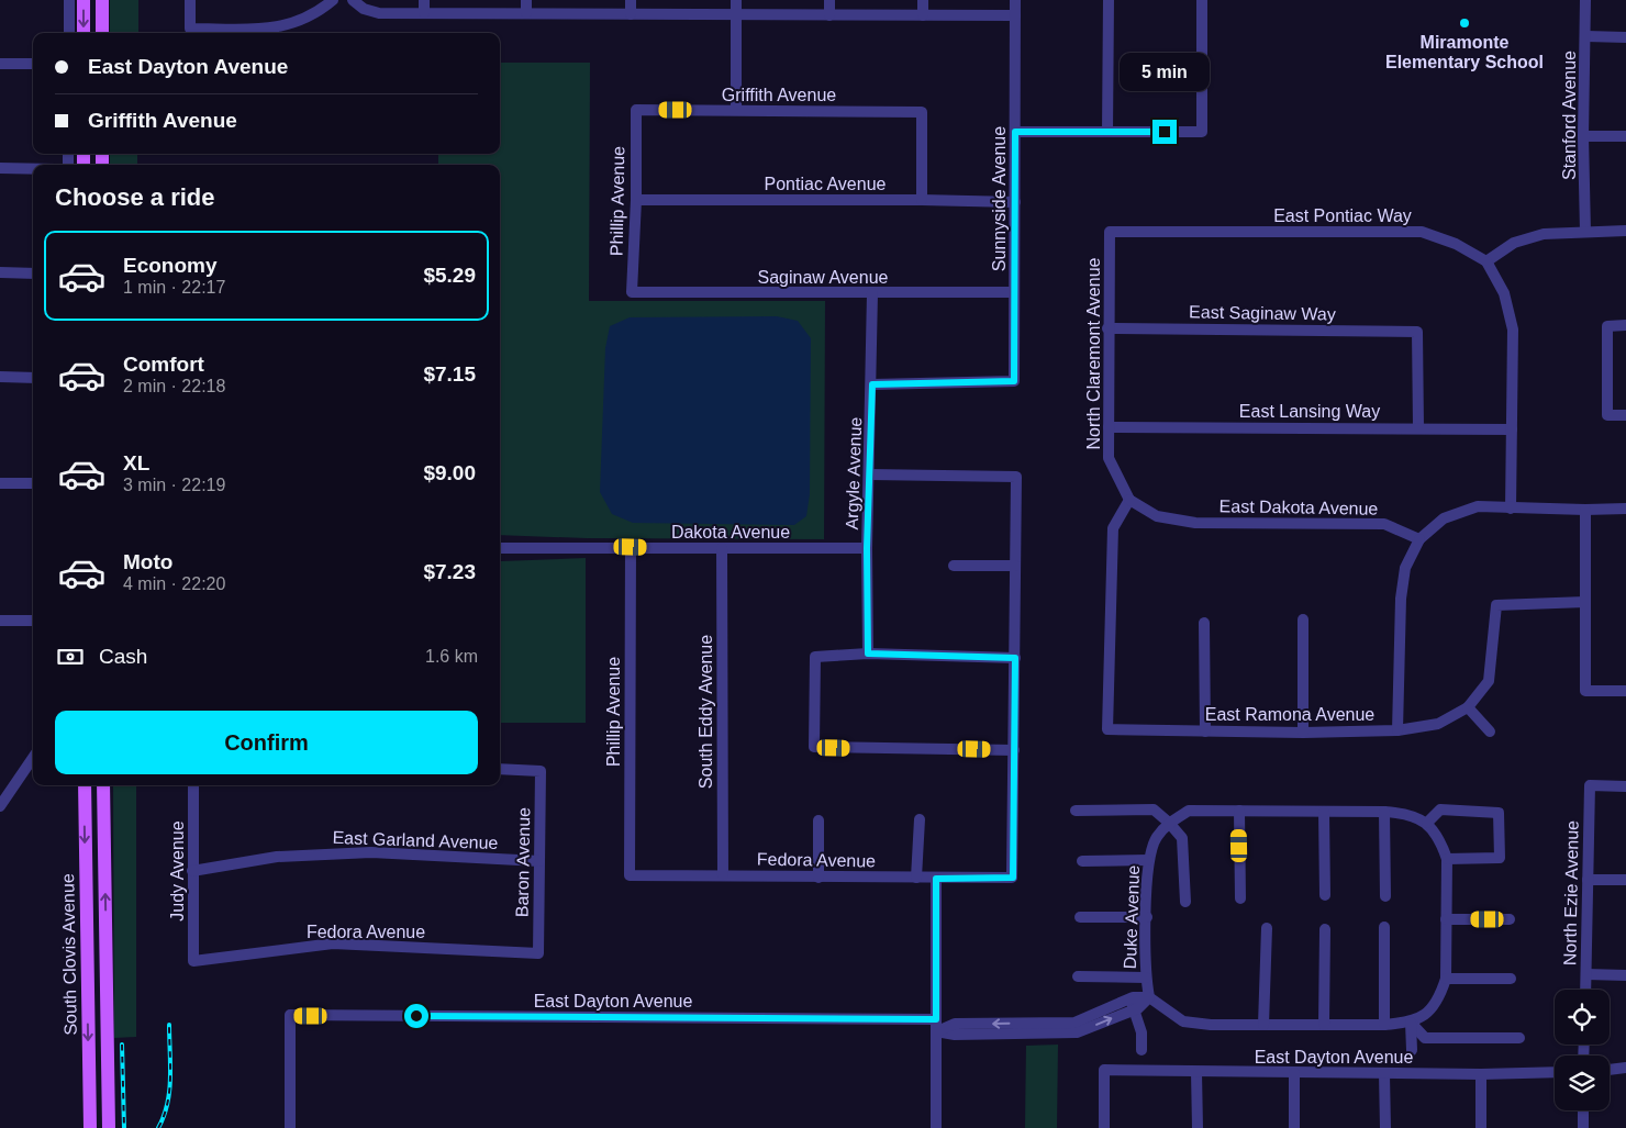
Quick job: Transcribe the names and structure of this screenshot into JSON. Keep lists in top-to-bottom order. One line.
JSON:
{"streets":{"main road":["South Clovis Avenue"],"street":["Griffith Avenue","Stanford Avenue","Pontiac Avenue","Sunnyside Avenue","Phillip Avenue","East Pontiac Way","Saginaw Avenue","East Saginaw Way","North Claremont Avenue","East Lansing Way","Argyle Avenue","East Dakota Avenue","Dakota Avenue","South Eddy Avenue","East Ramona Avenue","East Garland Avenue","Fedora Avenue","Baron Avenue","Judy Avenue","North Ezie Avenue","Duke Avenue","East Dayton Avenue"]},"crossings":[["Griffith Avenue","Pontiac Avenue"],["Griffith Avenue","Phillip Avenue"],["Pontiac Avenue","Sunnyside Avenue"],["Pontiac Avenue","Phillip Avenue"],["Sunnyside Avenue","Saginaw Avenue"],["Sunnyside Avenue","Argyle Avenue"],["Phillip Avenue","Saginaw Avenue"],["Phillip Avenue","Dakota Avenue"],["Phillip Avenue","Fedora Avenue"],["East Pontiac Way","North Claremont Avenue"],["Saginaw Avenue","Argyle Avenue"],["East Saginaw Way","North Claremont Avenue"],["East Saginaw Way","East Lansing Way"],["North Claremont Avenue","East Lansing Way"],["North Claremont Avenue","East Dakota Avenue"],["North Claremont Avenue","East Ramona Avenue"],["Argyle Avenue","Dakota Avenue"],["East Dakota Avenue","East Ramona Avenue"],["Dakota Avenue","South Eddy Avenue"],["South Eddy Avenue","Fedora Avenue"],["East Garland Avenue","Baron Avenue"],["East Garland Avenue","Judy Avenue"],["Fedora Avenue","Baron Avenue"],["Fedora Avenue","Judy Avenue"]],"places":["Miramonte Elementary School"],"page":{"banner":["East Dayton Avenue","Griffith Avenue"],"bubble":"5 min","heading":"Choose a ride","list":[{"name":"Economy","note":"1 min · 22:17","value":"$5.29"},{"name":"Comfort","note":"2 min · 22:18","value":"$7.15"},{"name":"XL","note":"3 min · 22:19","value":"$9.00"},{"name":"Moto","note":"4 min · 22:20","value":"$7.23"}],"pay":["Cash","1.6 km"],"buttons":"Confirm"}}
